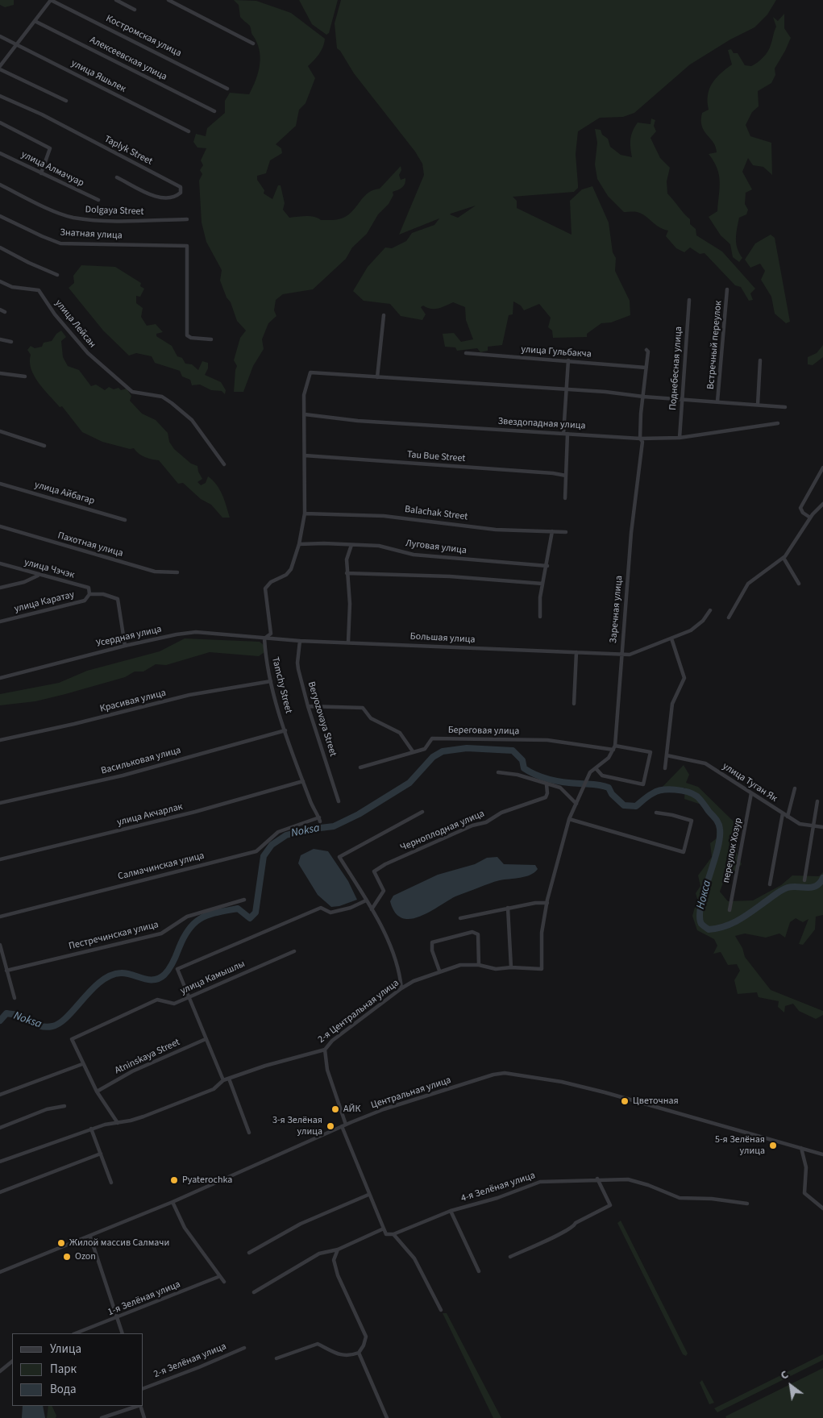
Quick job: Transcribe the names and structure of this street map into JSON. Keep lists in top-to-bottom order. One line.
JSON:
{"streets":{"street":["Костромская улица","Алексеевская улица","улица Яшьлек","Taplyk Street","улица Алмачуар","Dolgaya Street","Знатная улица","улица Лейсан","Встречный переулок","улица Гульбакча","Поднебесная улица","Звездопадная улица","Tau Bue Street","улица Айбагар","Balachak Street","Пахотная улица","Луговая улица","улица Чэчэк","улица Каратау","Заречная улица","Усердная улица","Большая улица","Tamchy Street","Красивая улица","Beryozovaya Street","Береговая улица","Васильковая улица","улица Туган Як","улица Акчарлак","Черноплодная улица","переулок Хозур","Салмачинская улица","Пестречинская улица","улица Камышлы","2-я Центральная улица","Atninskaya Street","Центральная улица","4-я Зелёная улица","1-я Зелёная улица","2-я Зелёная улица"]},"crossings":[["улица Гульбакча","Заречная улица"],["Поднебесная улица","Звездопадная улица"],["Звездопадная улица","Заречная улица"],["Звездопадная улица","Tamchy Street"],["Tau Bue Street","Tamchy Street"],["Balachak Street","Tamchy Street"],["Луговая улица","Tamchy Street"],["улица Чэчэк","улица Каратау"],["Заречная улица","Большая улица"],["Заречная улица","Береговая улица"],["Усердная улица","Большая улица"],["Усердная улица","Tamchy Street"],["Большая улица","Tamchy Street"],["Большая улица","Beryozovaya Street"],["Tamchy Street","Красивая улица"],["Tamchy Street","Васильковая улица"],["Tamchy Street","улица Акчарлак"],["Tamchy Street","Салмачинская улица"],["Береговая улица","2-я Центральная улица"],["улица Туган Як","переулок Хозур"]],"water":["Noksa","Нокса"],"places":["Цветочная","АЙК","3-я Зелёная улица","5-я Зелёная улица","Pyaterochka","Жилой массив Салмачи","Ozon"],"legend":["Улица","Парк","Вода"],"north":"top left"}
